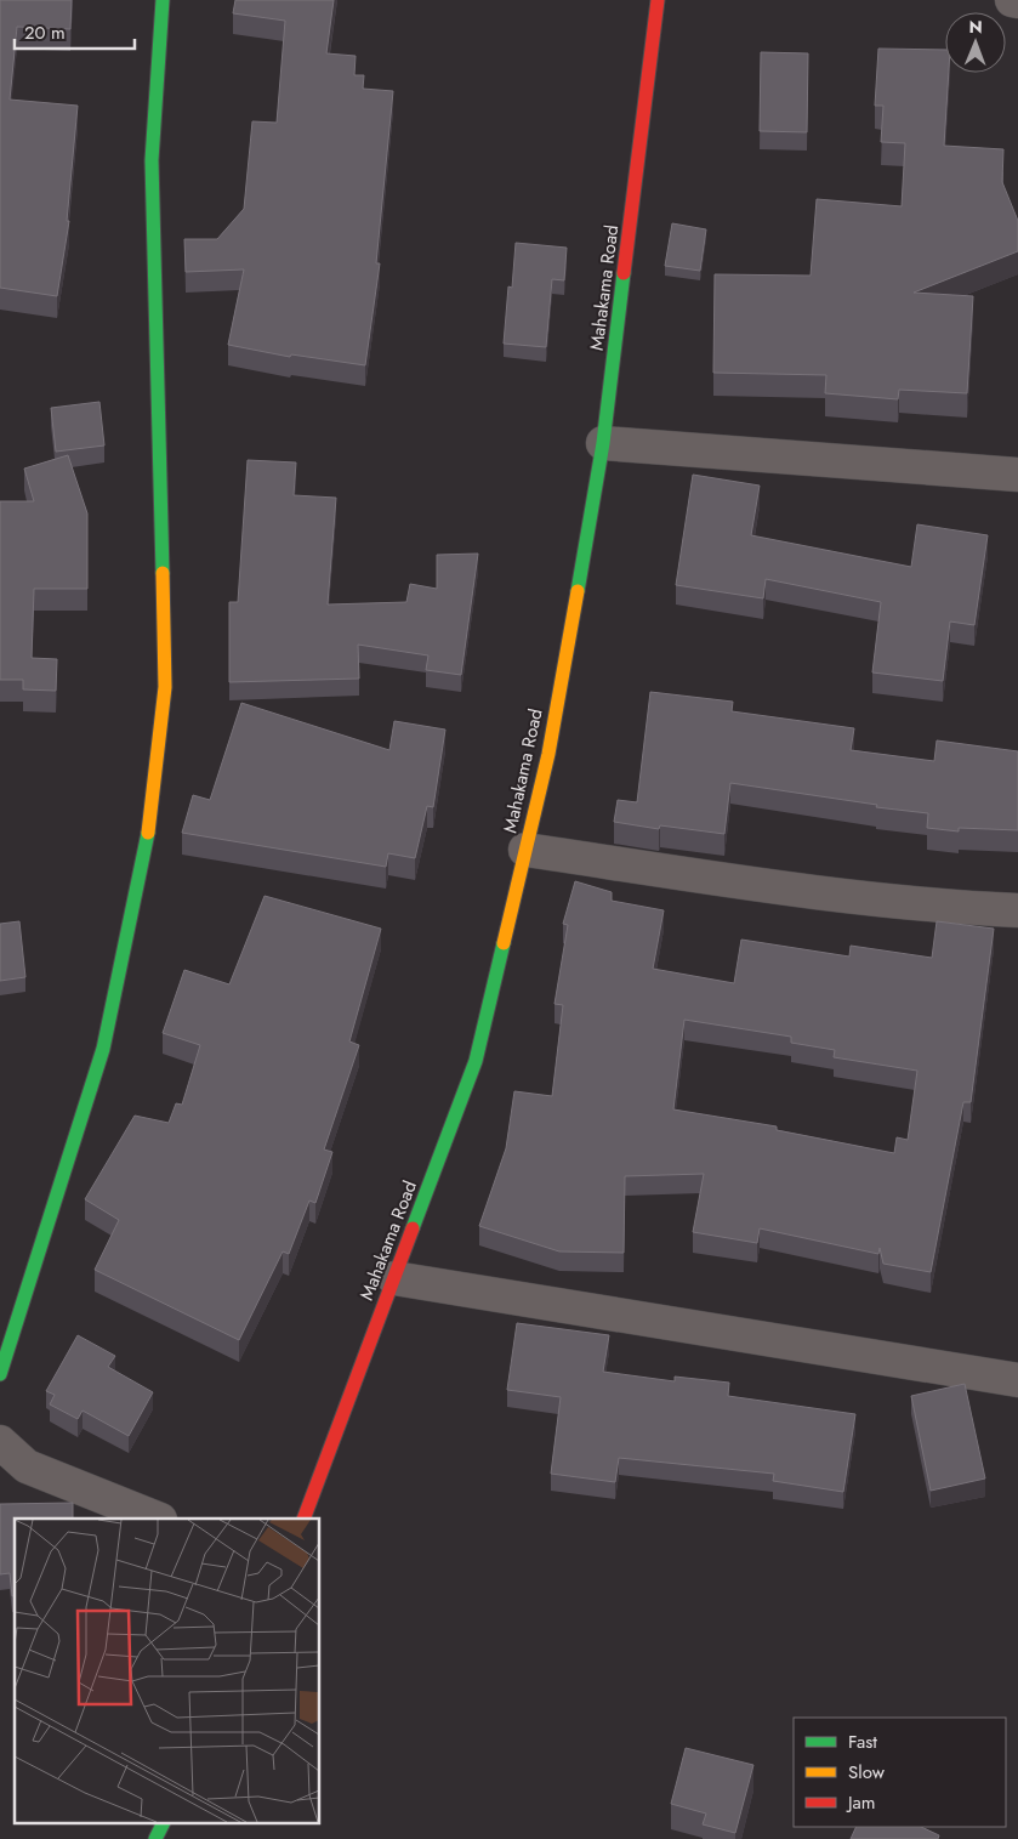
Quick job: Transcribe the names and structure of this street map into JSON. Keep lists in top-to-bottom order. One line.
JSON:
{"streets":{"street":["Mahakama Road"]},"legend":["Fast","Slow","Jam"],"scale_bar":"20 m","north":"top"}
